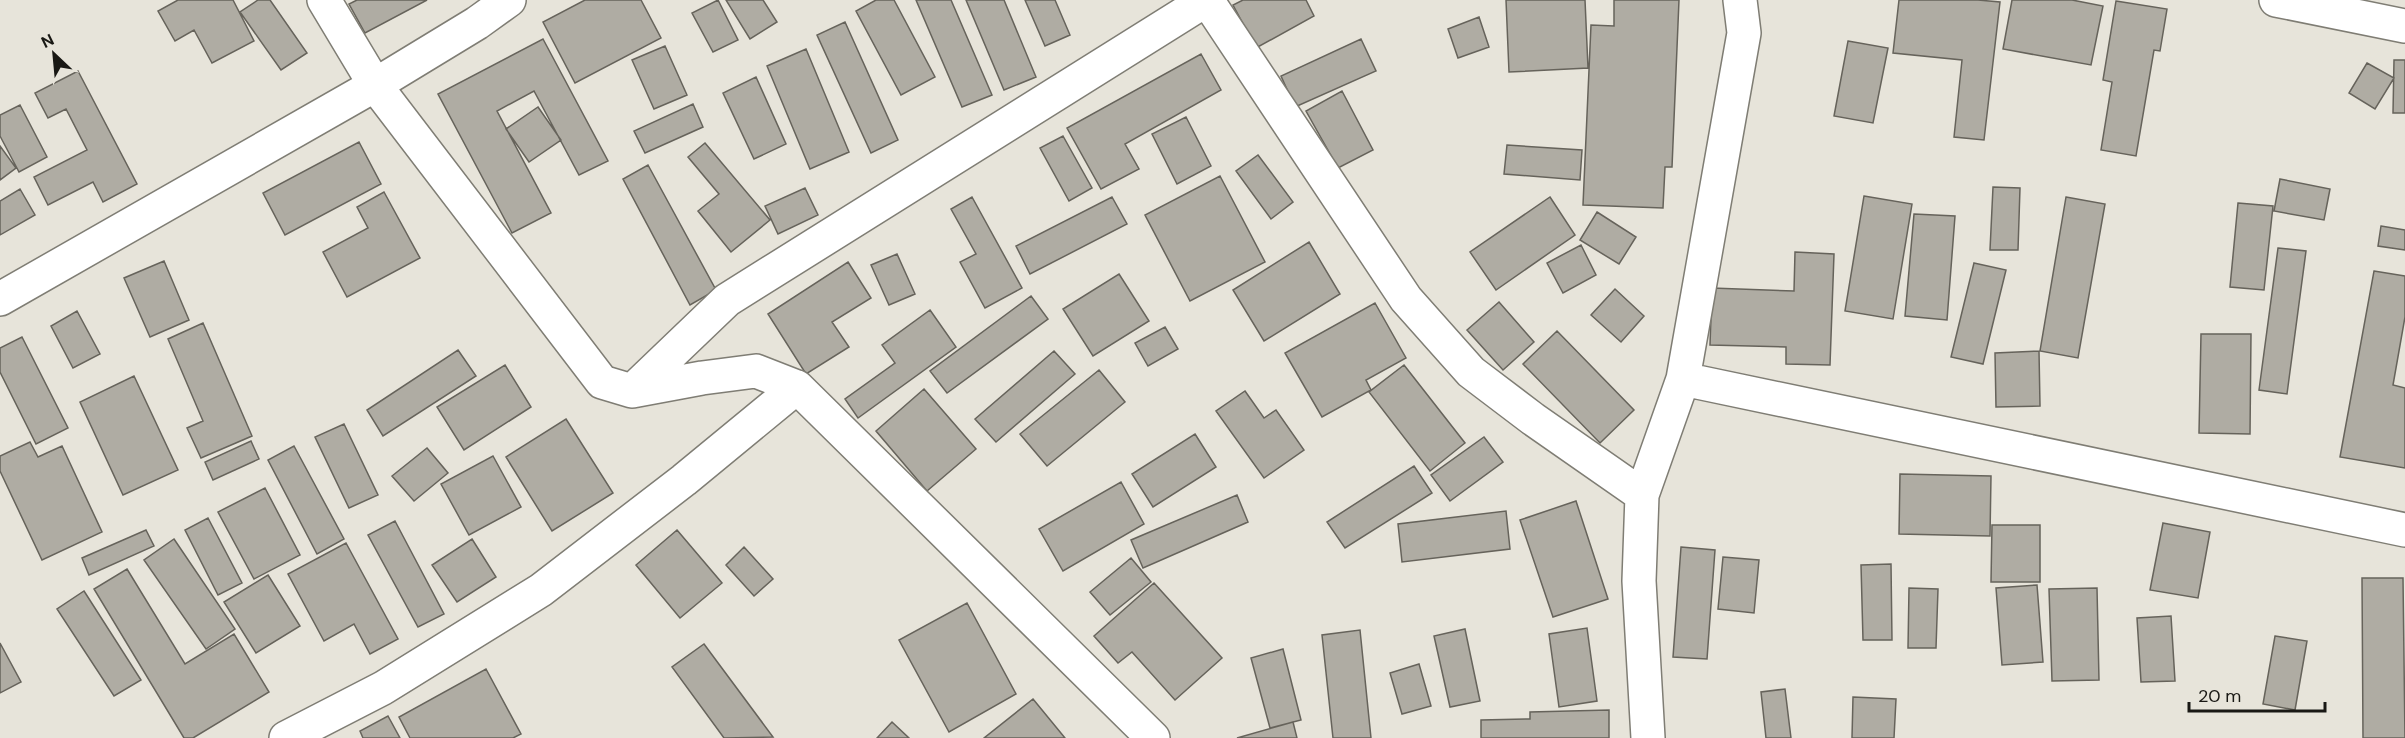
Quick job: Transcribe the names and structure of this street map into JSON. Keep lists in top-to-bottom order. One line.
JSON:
{"scale_bar":"20 m","north":"top left"}
